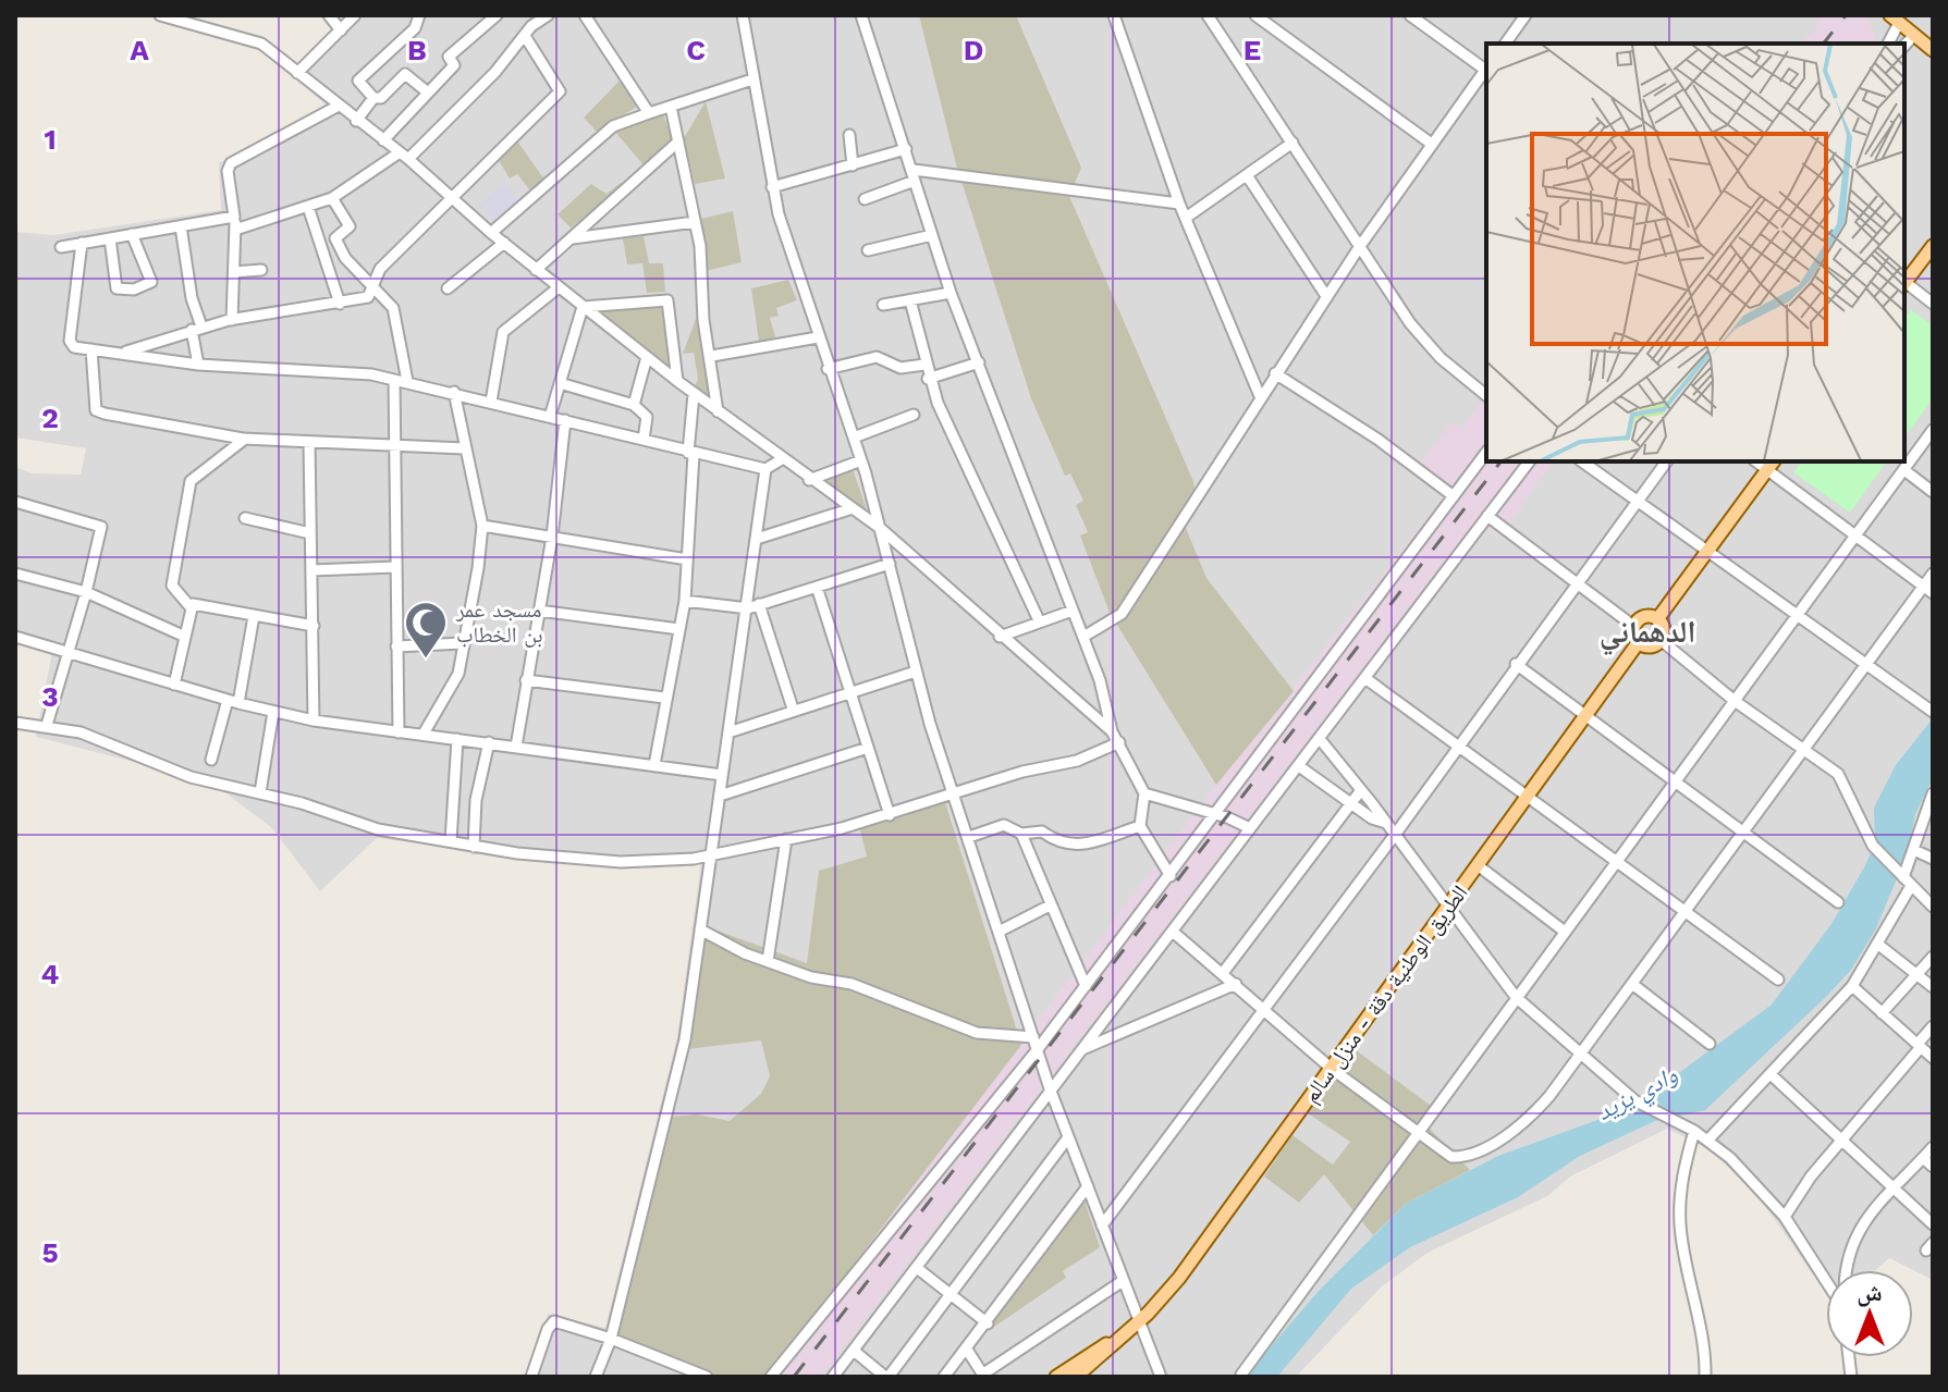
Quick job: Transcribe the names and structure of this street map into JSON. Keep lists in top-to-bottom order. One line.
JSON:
{"streets":{"main road":["الطريق الوطنية دقة - منزل سالم"]},"districts":["الدهماني"],"water":["وادي يزيد"],"places":{"mosque":["مسجد عمر بن الخطاب"]},"north":"top","grid":{"columns":["A","B","C","D","E"],"rows":["1","2","3","4","5"]}}
